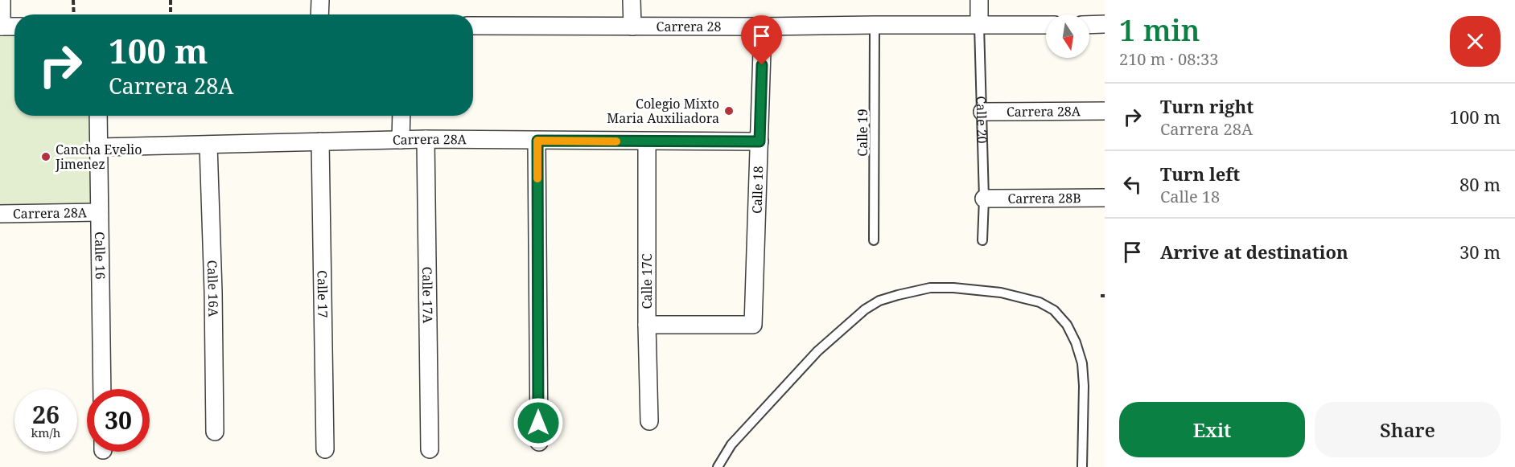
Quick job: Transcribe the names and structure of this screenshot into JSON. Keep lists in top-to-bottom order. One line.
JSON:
{"streets":{"street":["Carrera 28","Carrera 28A","Calle 20","Calle 18","Carrera 28B","Calle 16","Calle 17C","Calle 16A","Calle 17A","Calle 17"],"lane":["Calle 19"]},"crossings":[["Carrera 28","Calle 20"],["Carrera 28","Calle 19"],["Carrera 28","Calle 18"],["Carrera 28A","Calle 20"],["Carrera 28A","Calle 18"],["Carrera 28A","Calle 16"],["Carrera 28A","Calle 17C"],["Carrera 28A","Calle 16A"],["Carrera 28A","Calle 17A"],["Carrera 28A","Calle 17"],["Calle 20","Carrera 28B"],["Calle 18","Calle 17C"]],"places":["Colegio Mixto Maria Auxiliadora","Cancha Evelio Jimenez"],"north":"bottom","page":{"heading":["1 min","210 m · 08:33"],"turn":["100 m","Carrera 28A"],"list":[{"name":"Turn right","note":"Carrera 28A","value":"100 m"},{"name":"Turn left","note":"Calle 18","value":"80 m"},{"name":"Arrive at destination","value":"30 m"}],"speed":"26 km/h","limit":"30","buttons":["Exit","Share"]}}
